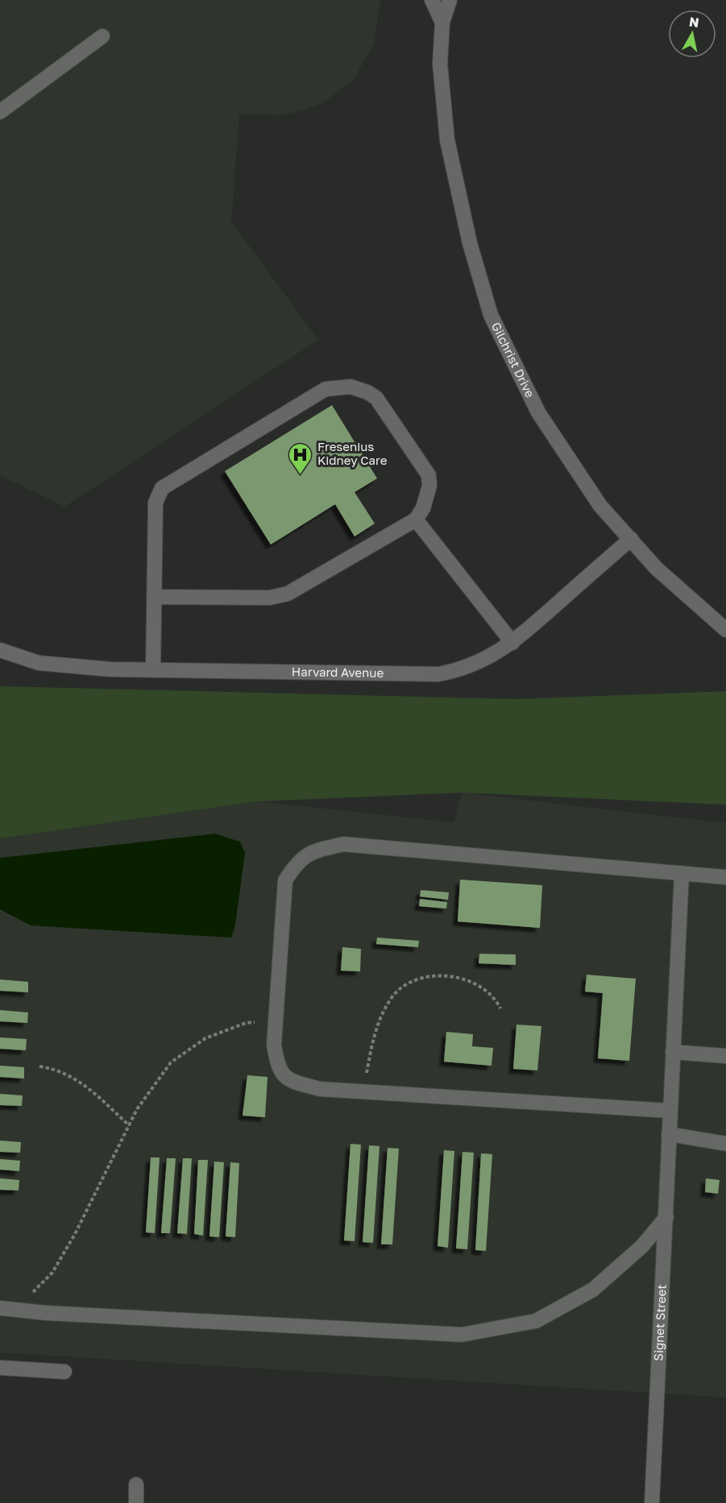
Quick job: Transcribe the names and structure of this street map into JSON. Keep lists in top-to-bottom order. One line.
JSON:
{"streets":{"street":["Gilchrist Drive","Harvard Avenue","Signet Street"]},"crossings":[["Gilchrist Drive","Harvard Avenue"]],"places":{"hospital":["Fresenius Kidney Care"]},"north":"top"}
